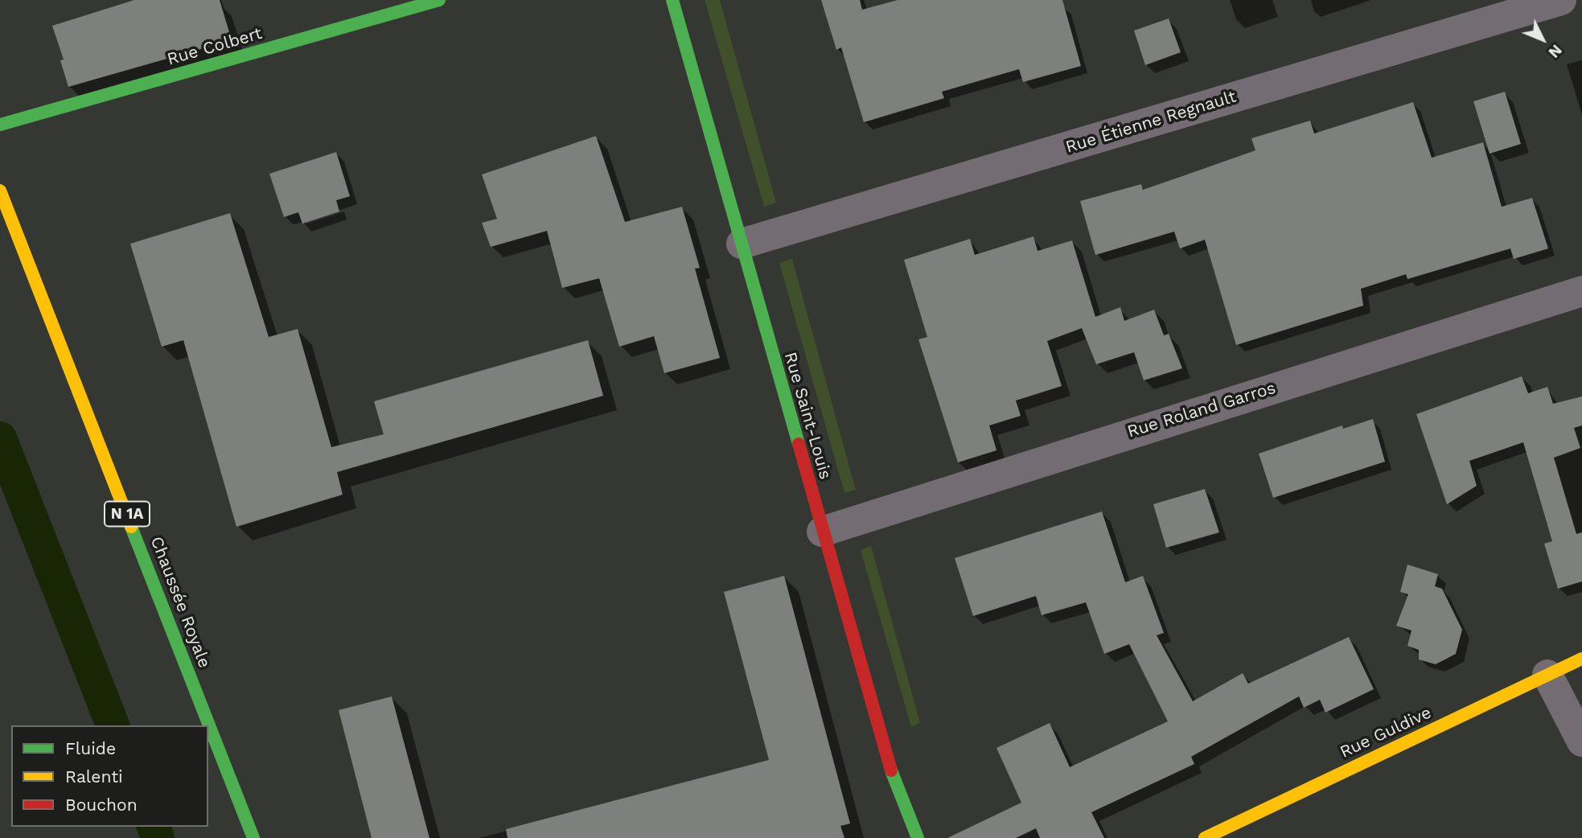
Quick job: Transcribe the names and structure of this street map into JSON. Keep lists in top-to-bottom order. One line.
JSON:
{"streets":{"street":["Rue Colbert","Rue Étienne Regnault","Rue Roland Garros","Rue Saint-Louis","N 1A","Chaussée Royale","Rue Guldive"]},"crossings":[["Rue Étienne Regnault","Rue Saint-Louis"],["Rue Roland Garros","Rue Saint-Louis"]],"legend":["Fluide","Ralenti","Bouchon"],"north":"bottom right"}
